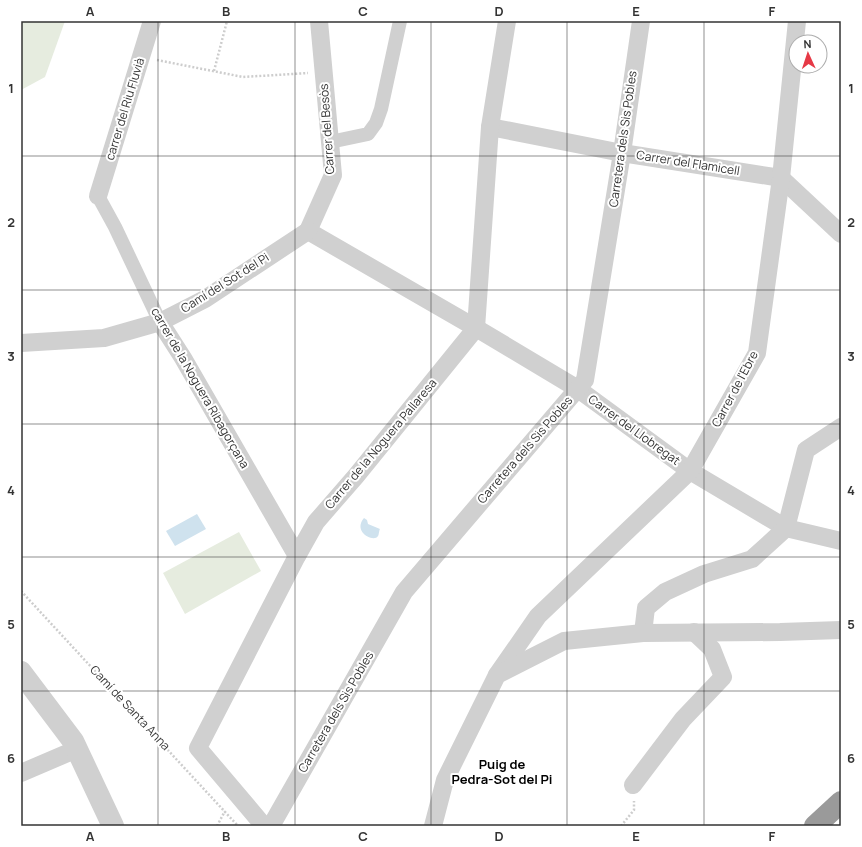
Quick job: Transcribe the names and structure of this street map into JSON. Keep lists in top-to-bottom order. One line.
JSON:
{"streets":{"street":["carrer del Riu Fluvià","Carrer del Besòs","Carretera dels Sis Pobles","Carrer del Flamicell","Camí del Sot del Pi","carrer de la Noguera Ribagorçana","Carrer de l'Ebre","Carrer del Llobregat","Carrer de la Noguera Pallaresa"],"path":["Camí de Santa Anna"]},"crossings":[["carrer del Riu Fluvià","carrer de la Noguera Ribagorçana"],["Carrer del Besòs","Camí del Sot del Pi"],["Carrer del Besòs","Carrer del Llobregat"],["Carretera dels Sis Pobles","Carrer del Flamicell"],["Carretera dels Sis Pobles","Carrer del Llobregat"],["Carrer del Flamicell","Carrer de l'Ebre"],["Camí del Sot del Pi","carrer de la Noguera Ribagorçana"],["Camí del Sot del Pi","Carrer del Llobregat"],["carrer de la Noguera Ribagorçana","Carrer de la Noguera Pallaresa"],["Carrer de l'Ebre","Carrer del Llobregat"],["Carrer del Llobregat","Carrer de la Noguera Pallaresa"]],"districts":["Puig de Pedra-Sot del Pi"],"north":"top","grid":{"columns":["A","B","C","D","E","F"],"rows":["1","2","3","4","5","6"]}}
